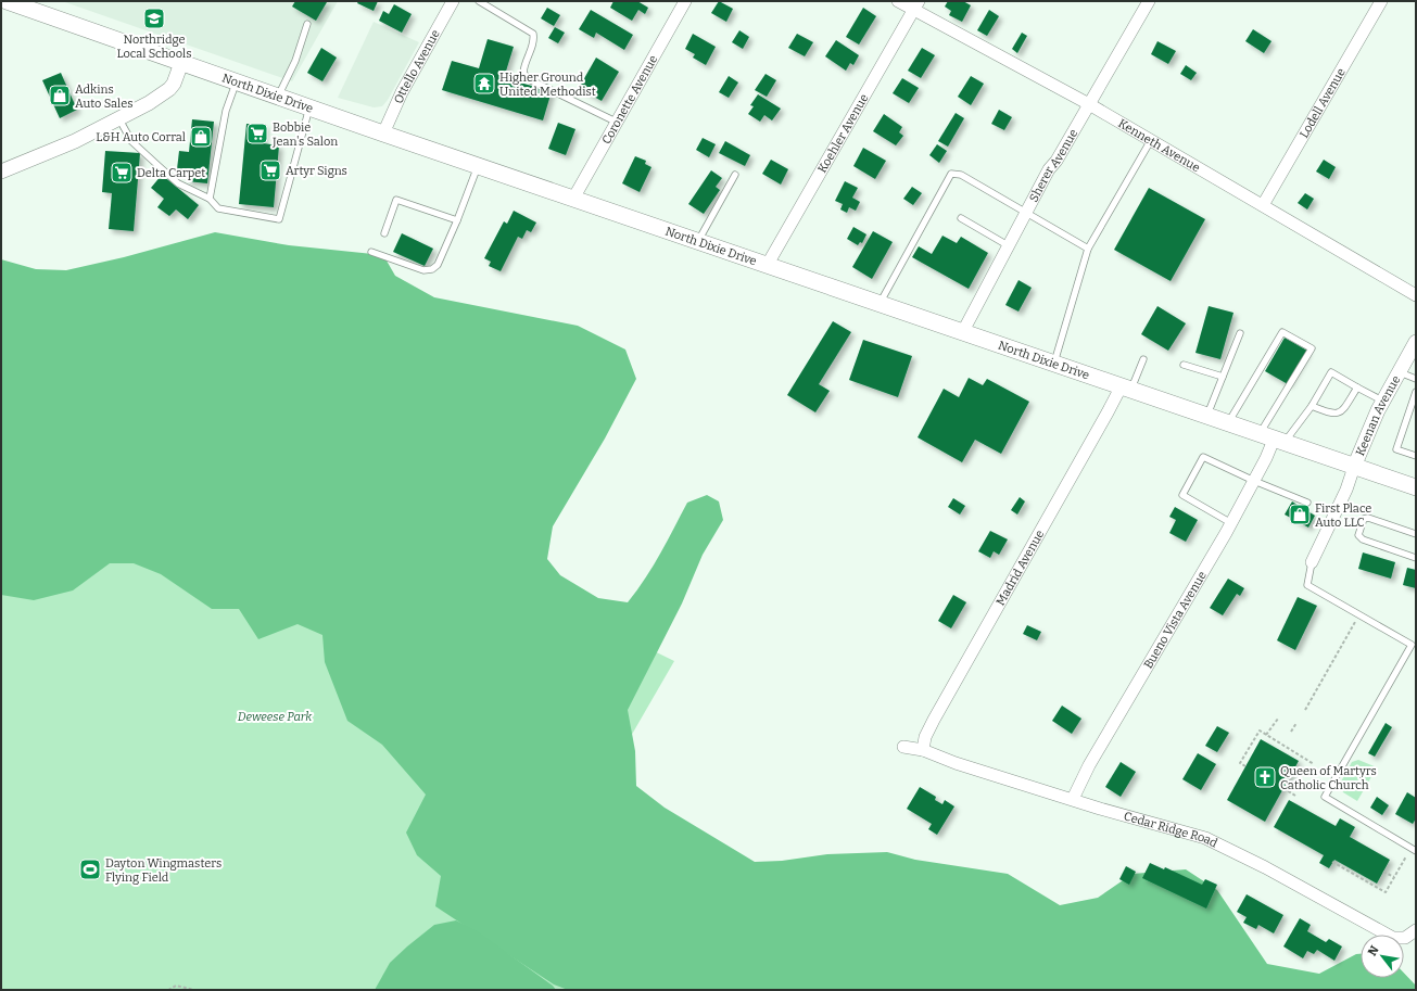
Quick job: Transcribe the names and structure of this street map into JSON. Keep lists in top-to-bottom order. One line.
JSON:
{"streets":{"main road":["North Dixie Drive"],"street":["Ottello Avenue","Coronette Avenue","Lodell Avenue","Koehler Avenue","Kenneth Avenue","Sherer Avenue","Keenan Avenue","Madrid Avenue","Bueno Vista Avenue","Cedar Ridge Road"]},"crossings":[["Ottello Avenue","North Dixie Drive"],["North Dixie Drive","Coronette Avenue"],["North Dixie Drive","Koehler Avenue"],["North Dixie Drive","Sherer Avenue"],["North Dixie Drive","Keenan Avenue"],["North Dixie Drive","Madrid Avenue"],["North Dixie Drive","Bueno Vista Avenue"],["Lodell Avenue","Kenneth Avenue"],["Koehler Avenue","Kenneth Avenue"],["Kenneth Avenue","Sherer Avenue"],["Madrid Avenue","Cedar Ridge Road"],["Bueno Vista Avenue","Cedar Ridge Road"]],"parks":["Deweese Park"],"places":{"school or university":["Northridge Local Schools"],"temple":["Higher Ground United Methodist"],"shop":["Adkins Auto Sales","L&H Auto Corral","First Place Auto LLC"],"supermarket":["Bobbie Jean's Salon","Artyr Signs","Delta Carpet"],"church":["Queen of Martyrs Catholic Church"],"sports":["Dayton Wingmasters Flying Field"]},"north":"top left"}
